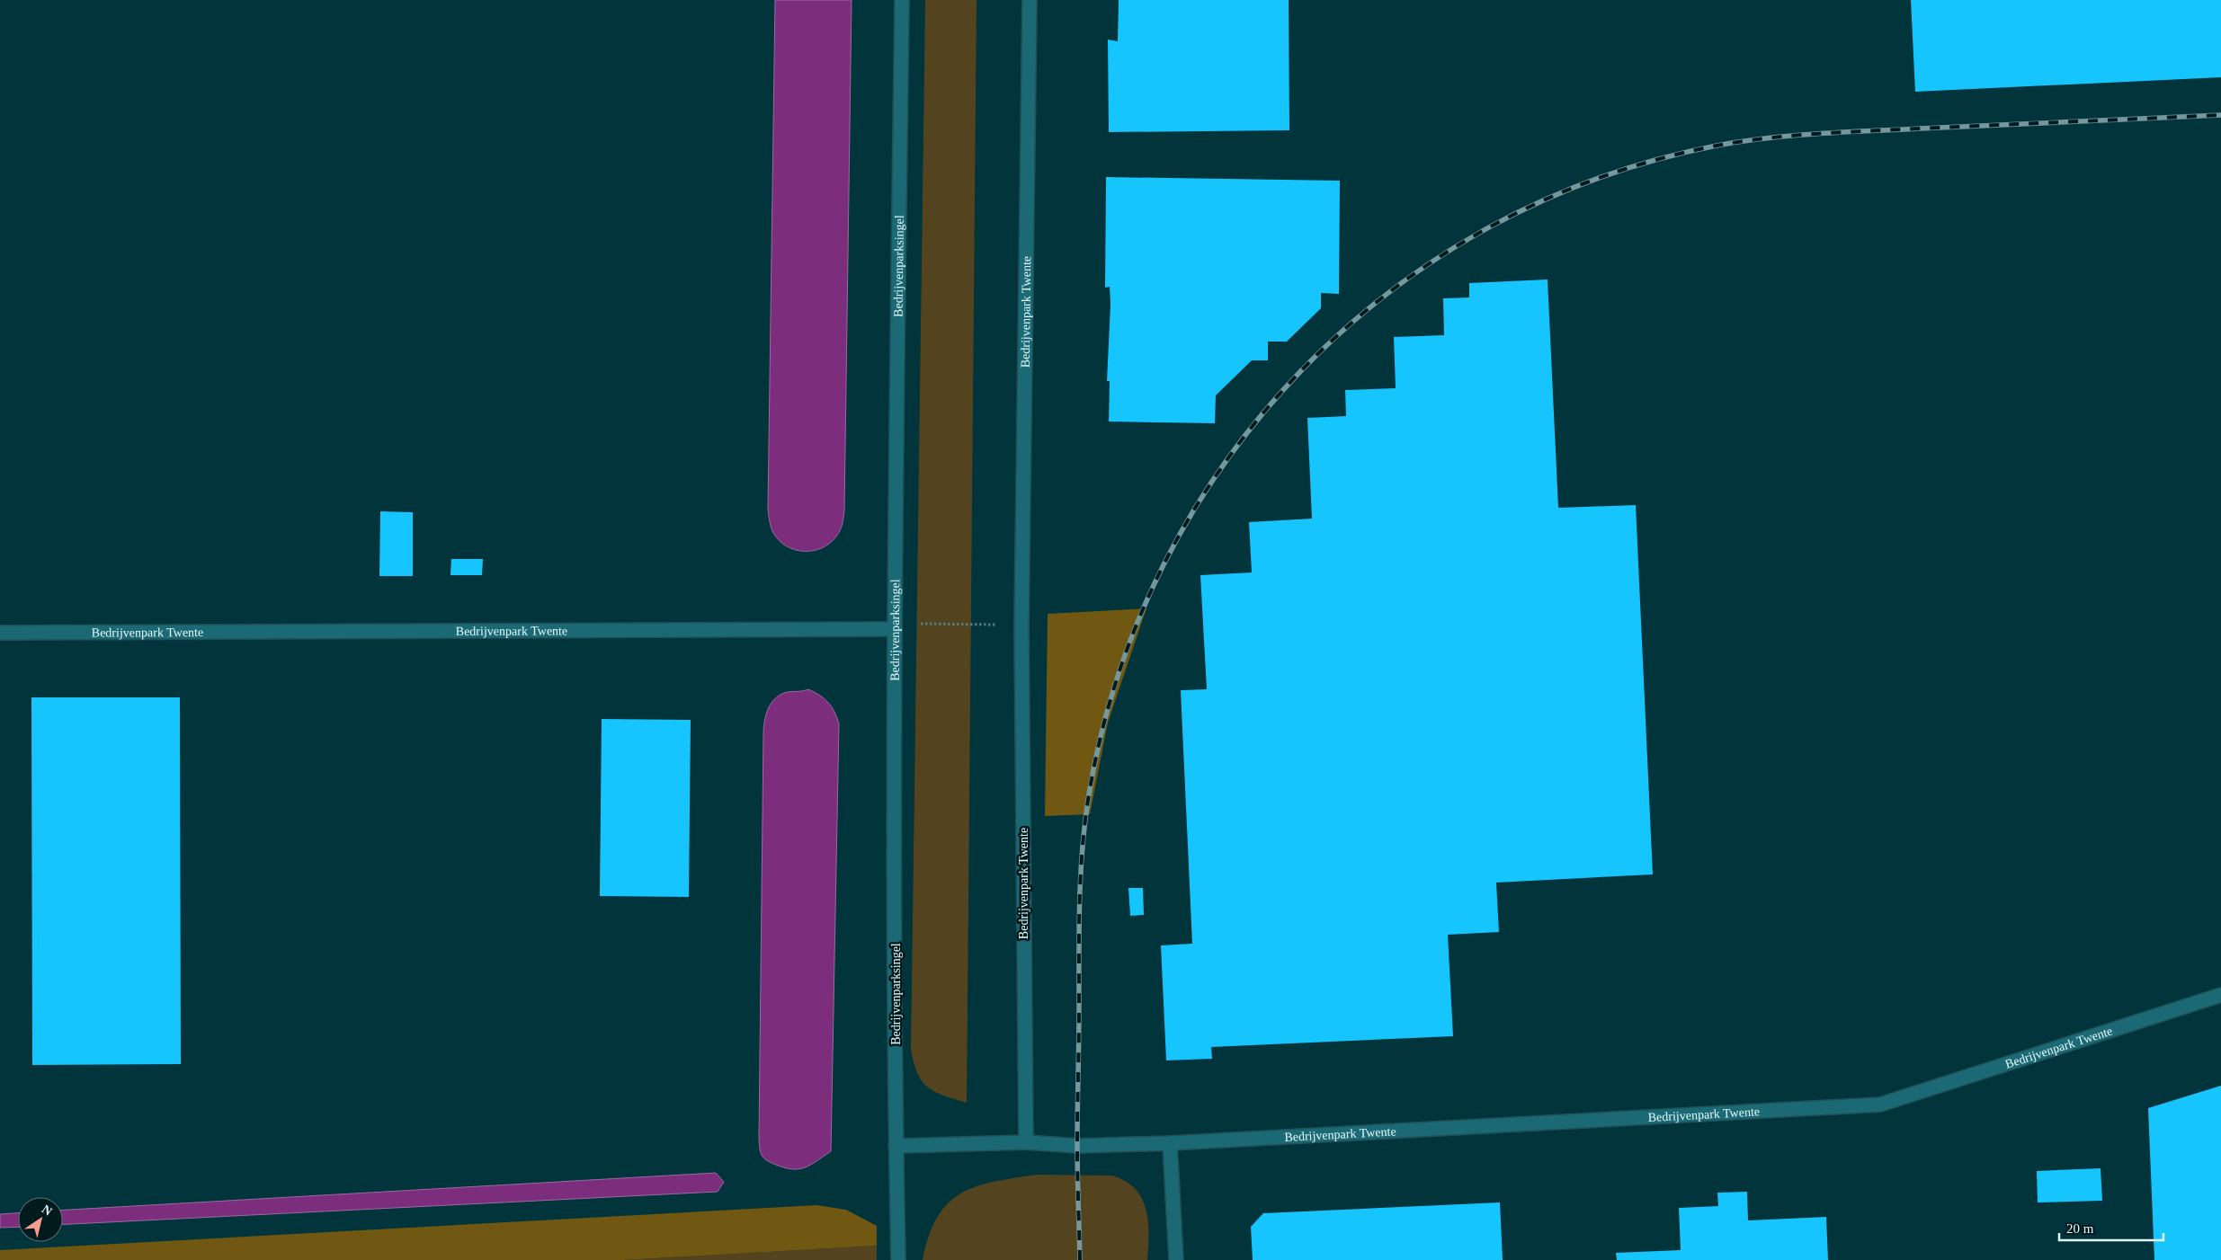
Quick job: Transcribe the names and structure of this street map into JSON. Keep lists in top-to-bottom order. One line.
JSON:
{"streets":{"street":["Bedrijvenparksingel","Bedrijvenpark Twente"]},"crossings":[["Bedrijvenparksingel","Bedrijvenpark Twente"]],"scale_bar":"20 m","north":"top right"}
